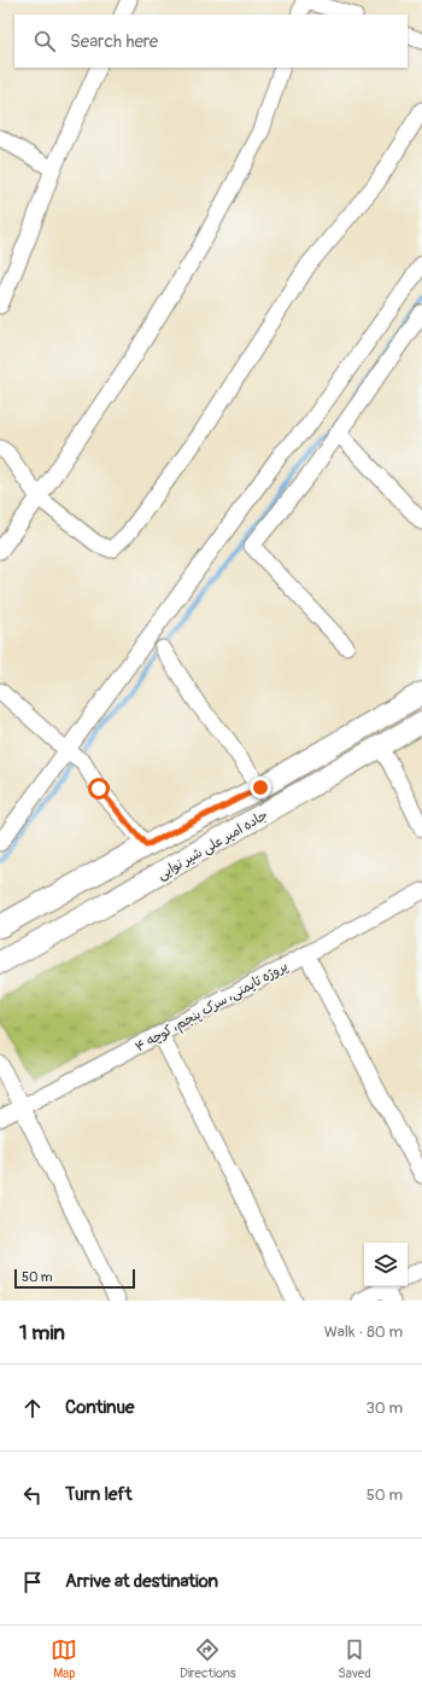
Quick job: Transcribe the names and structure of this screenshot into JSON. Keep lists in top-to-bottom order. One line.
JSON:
{"streets":{"main road":["جاده امیر علی شیر نوایی"],"street":["پروژه تایمنی، سرک پنجم، کوچه ۴"]},"scale_bar":"50 m","page":{"search":"Search here","scale":"50 m","heading":["1 min","Walk · 80 m"],"list":[["Continue","30 m"],["Turn left","50 m"],"Arrive at destination"],"nav":["Map","Directions","Saved"]}}
